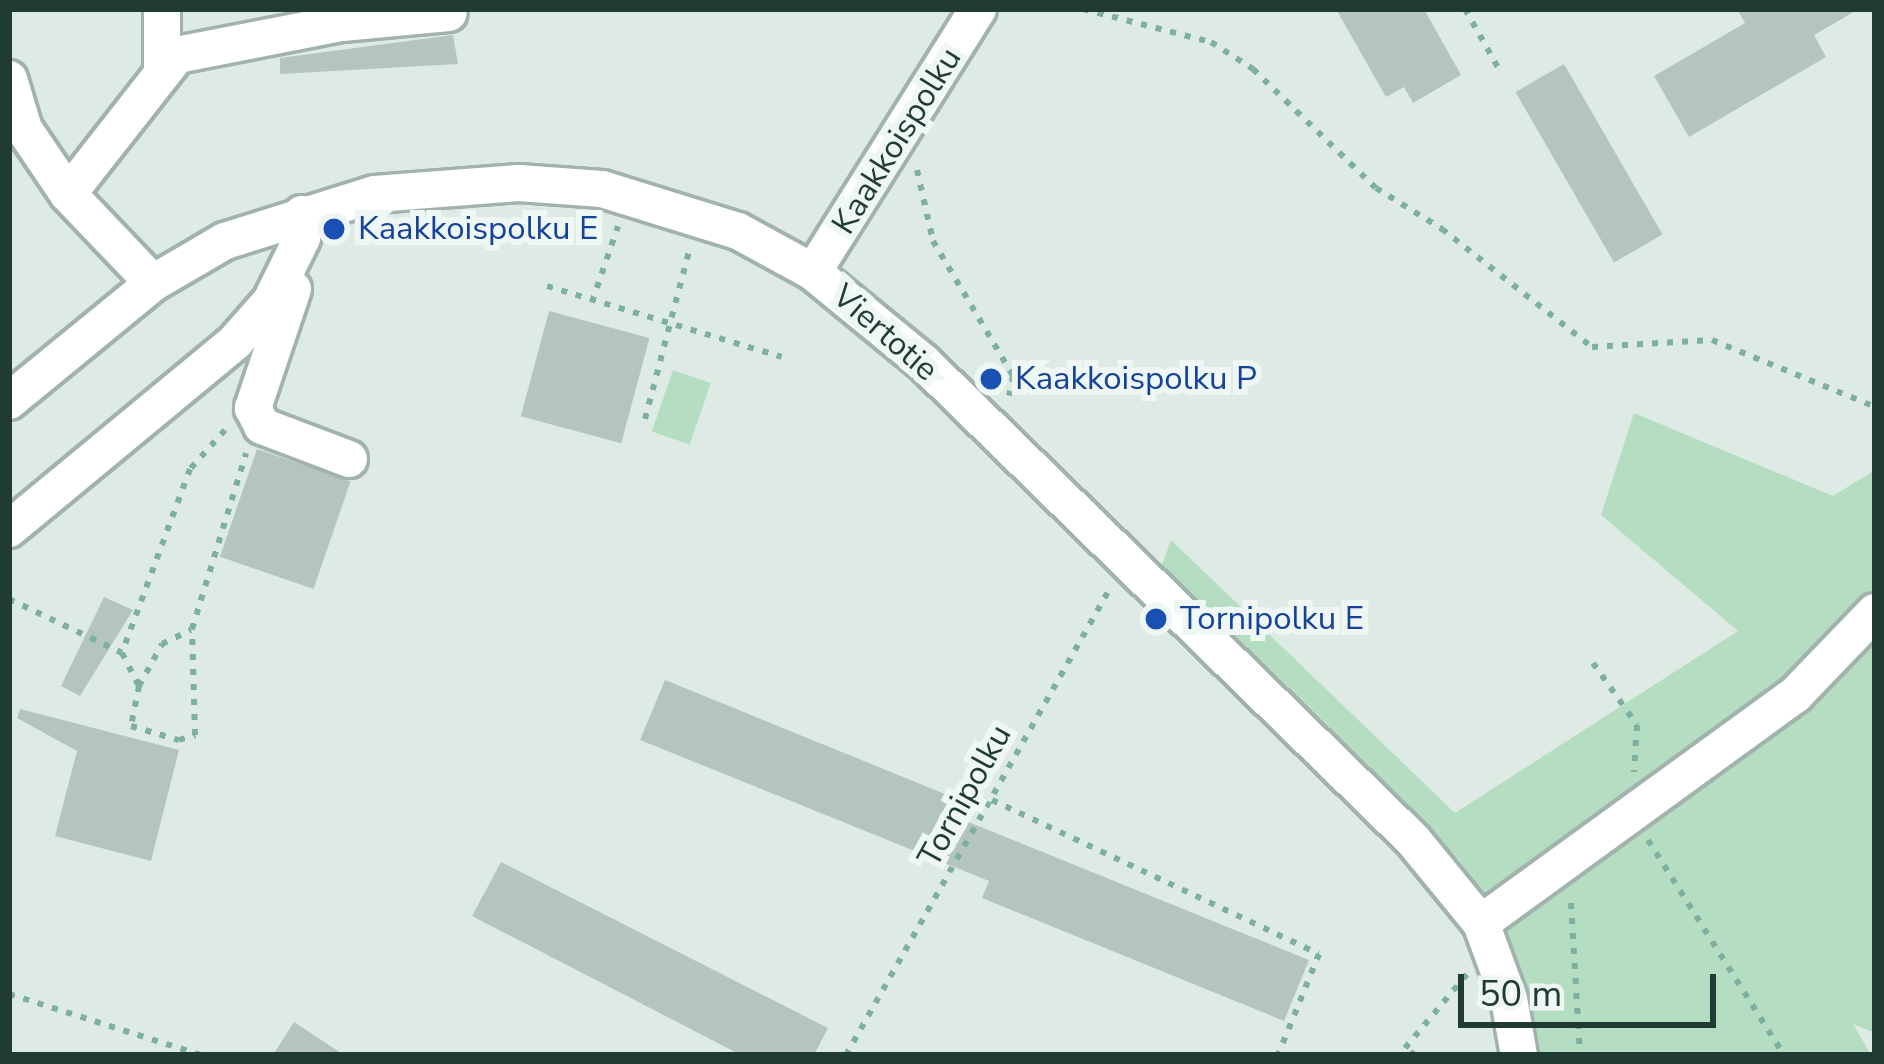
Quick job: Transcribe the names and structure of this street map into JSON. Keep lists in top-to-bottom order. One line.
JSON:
{"streets":{"street":["Kaakkoispolku","Viertotie"],"path":["Tornipolku"]},"crossings":[["Kaakkoispolku","Viertotie"]],"places":["Kaakkoispolku E","Kaakkoispolku P","Tornipolku E"],"scale_bar":"50 m"}
